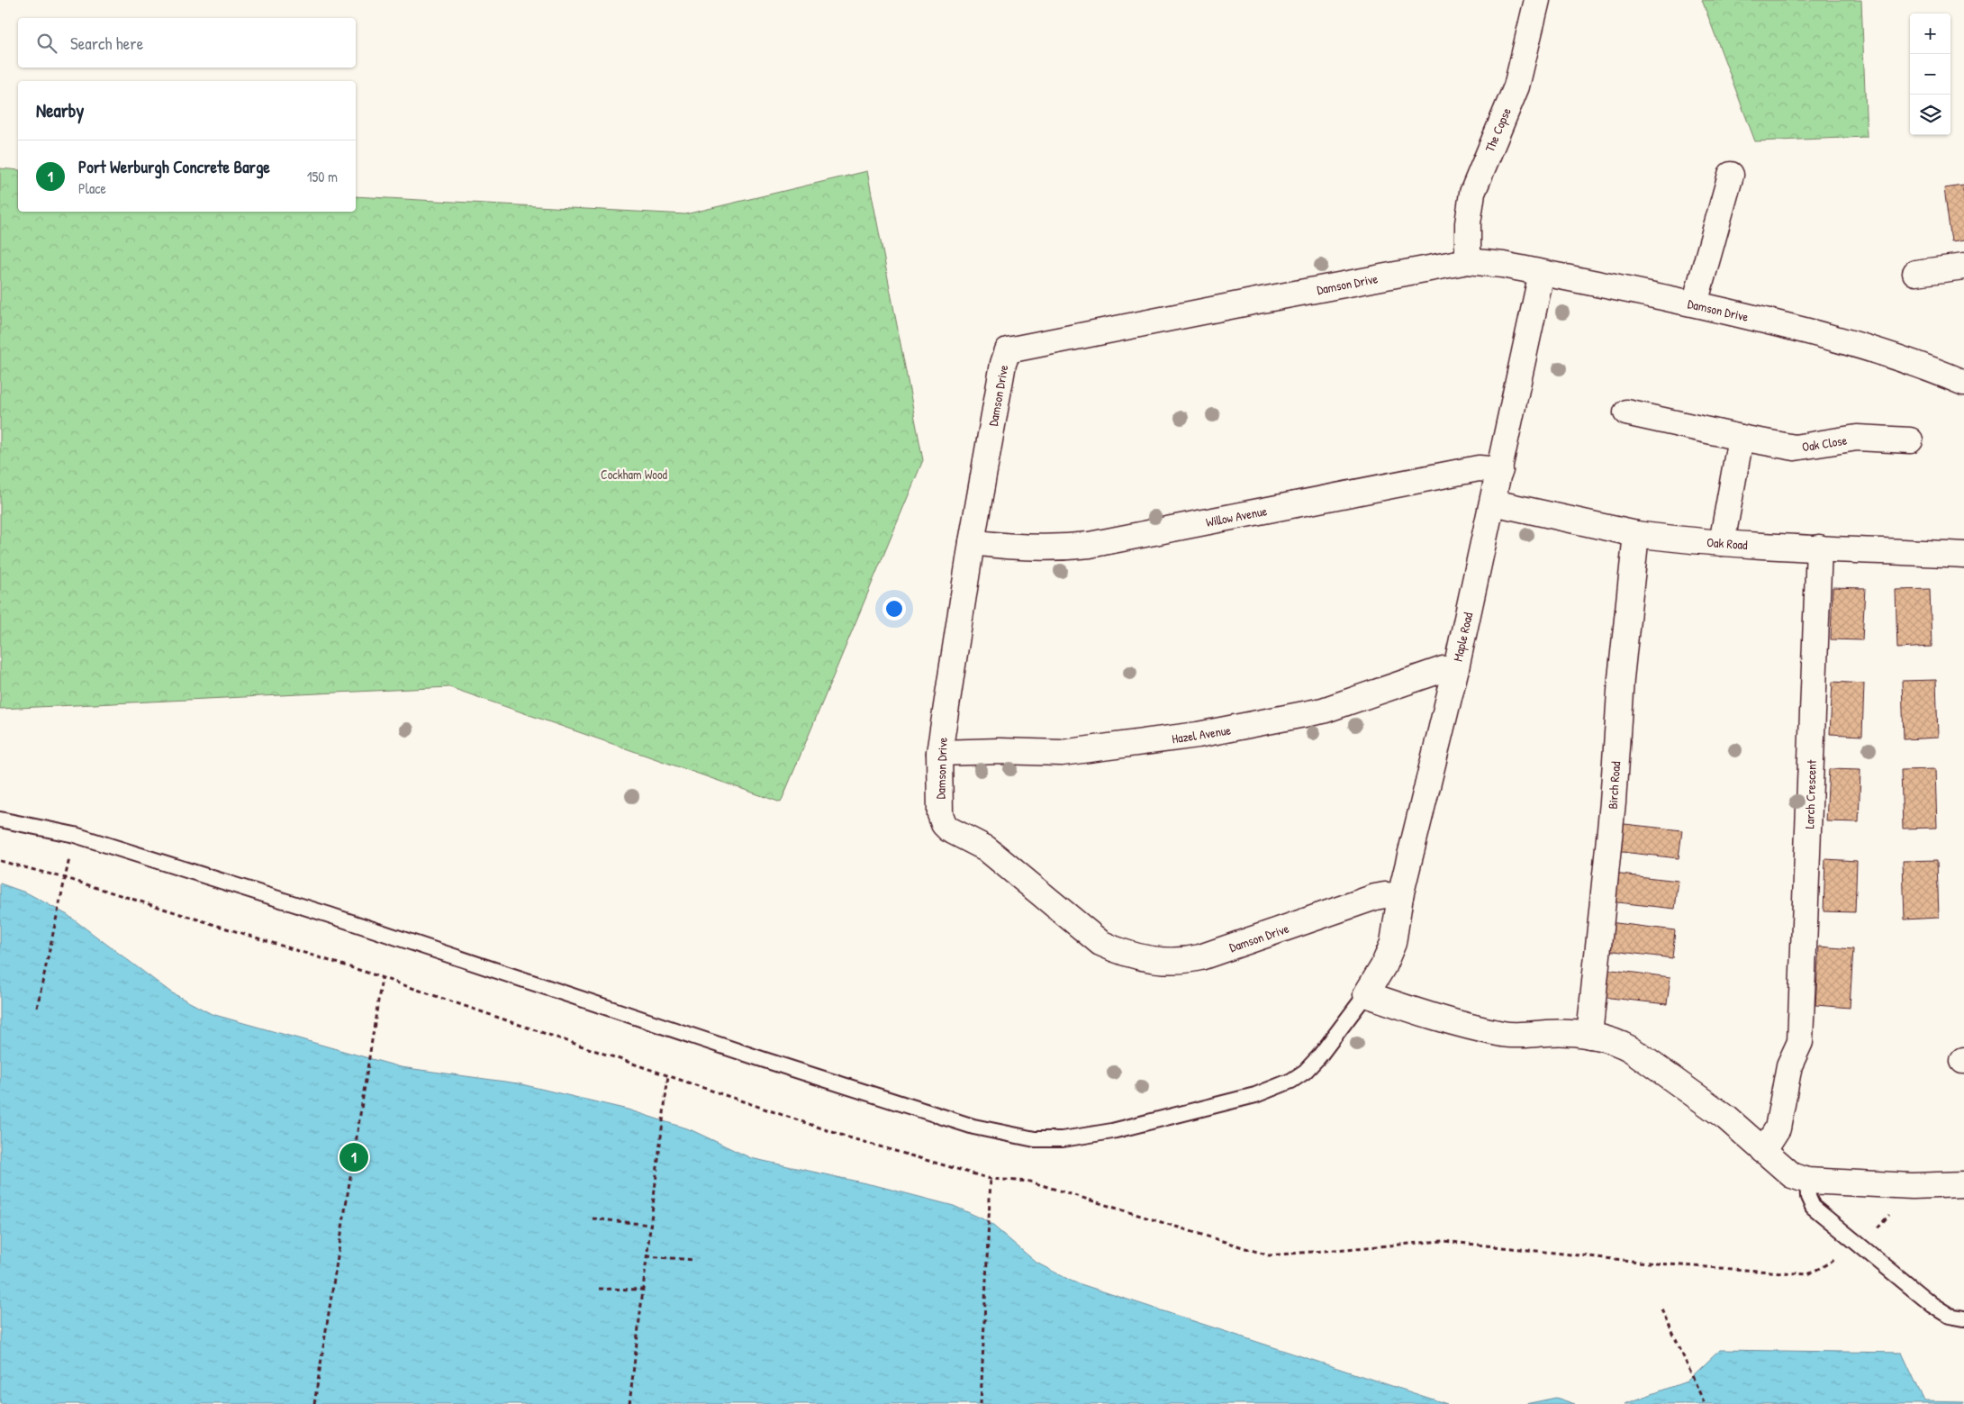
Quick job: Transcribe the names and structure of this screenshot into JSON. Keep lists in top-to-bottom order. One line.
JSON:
{"streets":{"street":["The Copse","Damson Drive","Oak Close","Willow Avenue","Oak Road","Maple Road","Hazel Avenue","Birch Road","Larch Crescent"]},"crossings":[["The Copse","Damson Drive"],["Damson Drive","Willow Avenue"],["Damson Drive","Maple Road"],["Damson Drive","Hazel Avenue"],["Willow Avenue","Maple Road"],["Oak Road","Maple Road"],["Oak Road","Birch Road"],["Oak Road","Larch Crescent"],["Maple Road","Hazel Avenue"]],"parks":["Cockham Wood"],"page":{"map_buttons":["+","−"],"search":"Search here","heading":"Nearby","list":[{"mark":"1","name":"Port Werburgh Concrete Barge","note":"Place","value":"150 m"}],"pins":"1"}}
